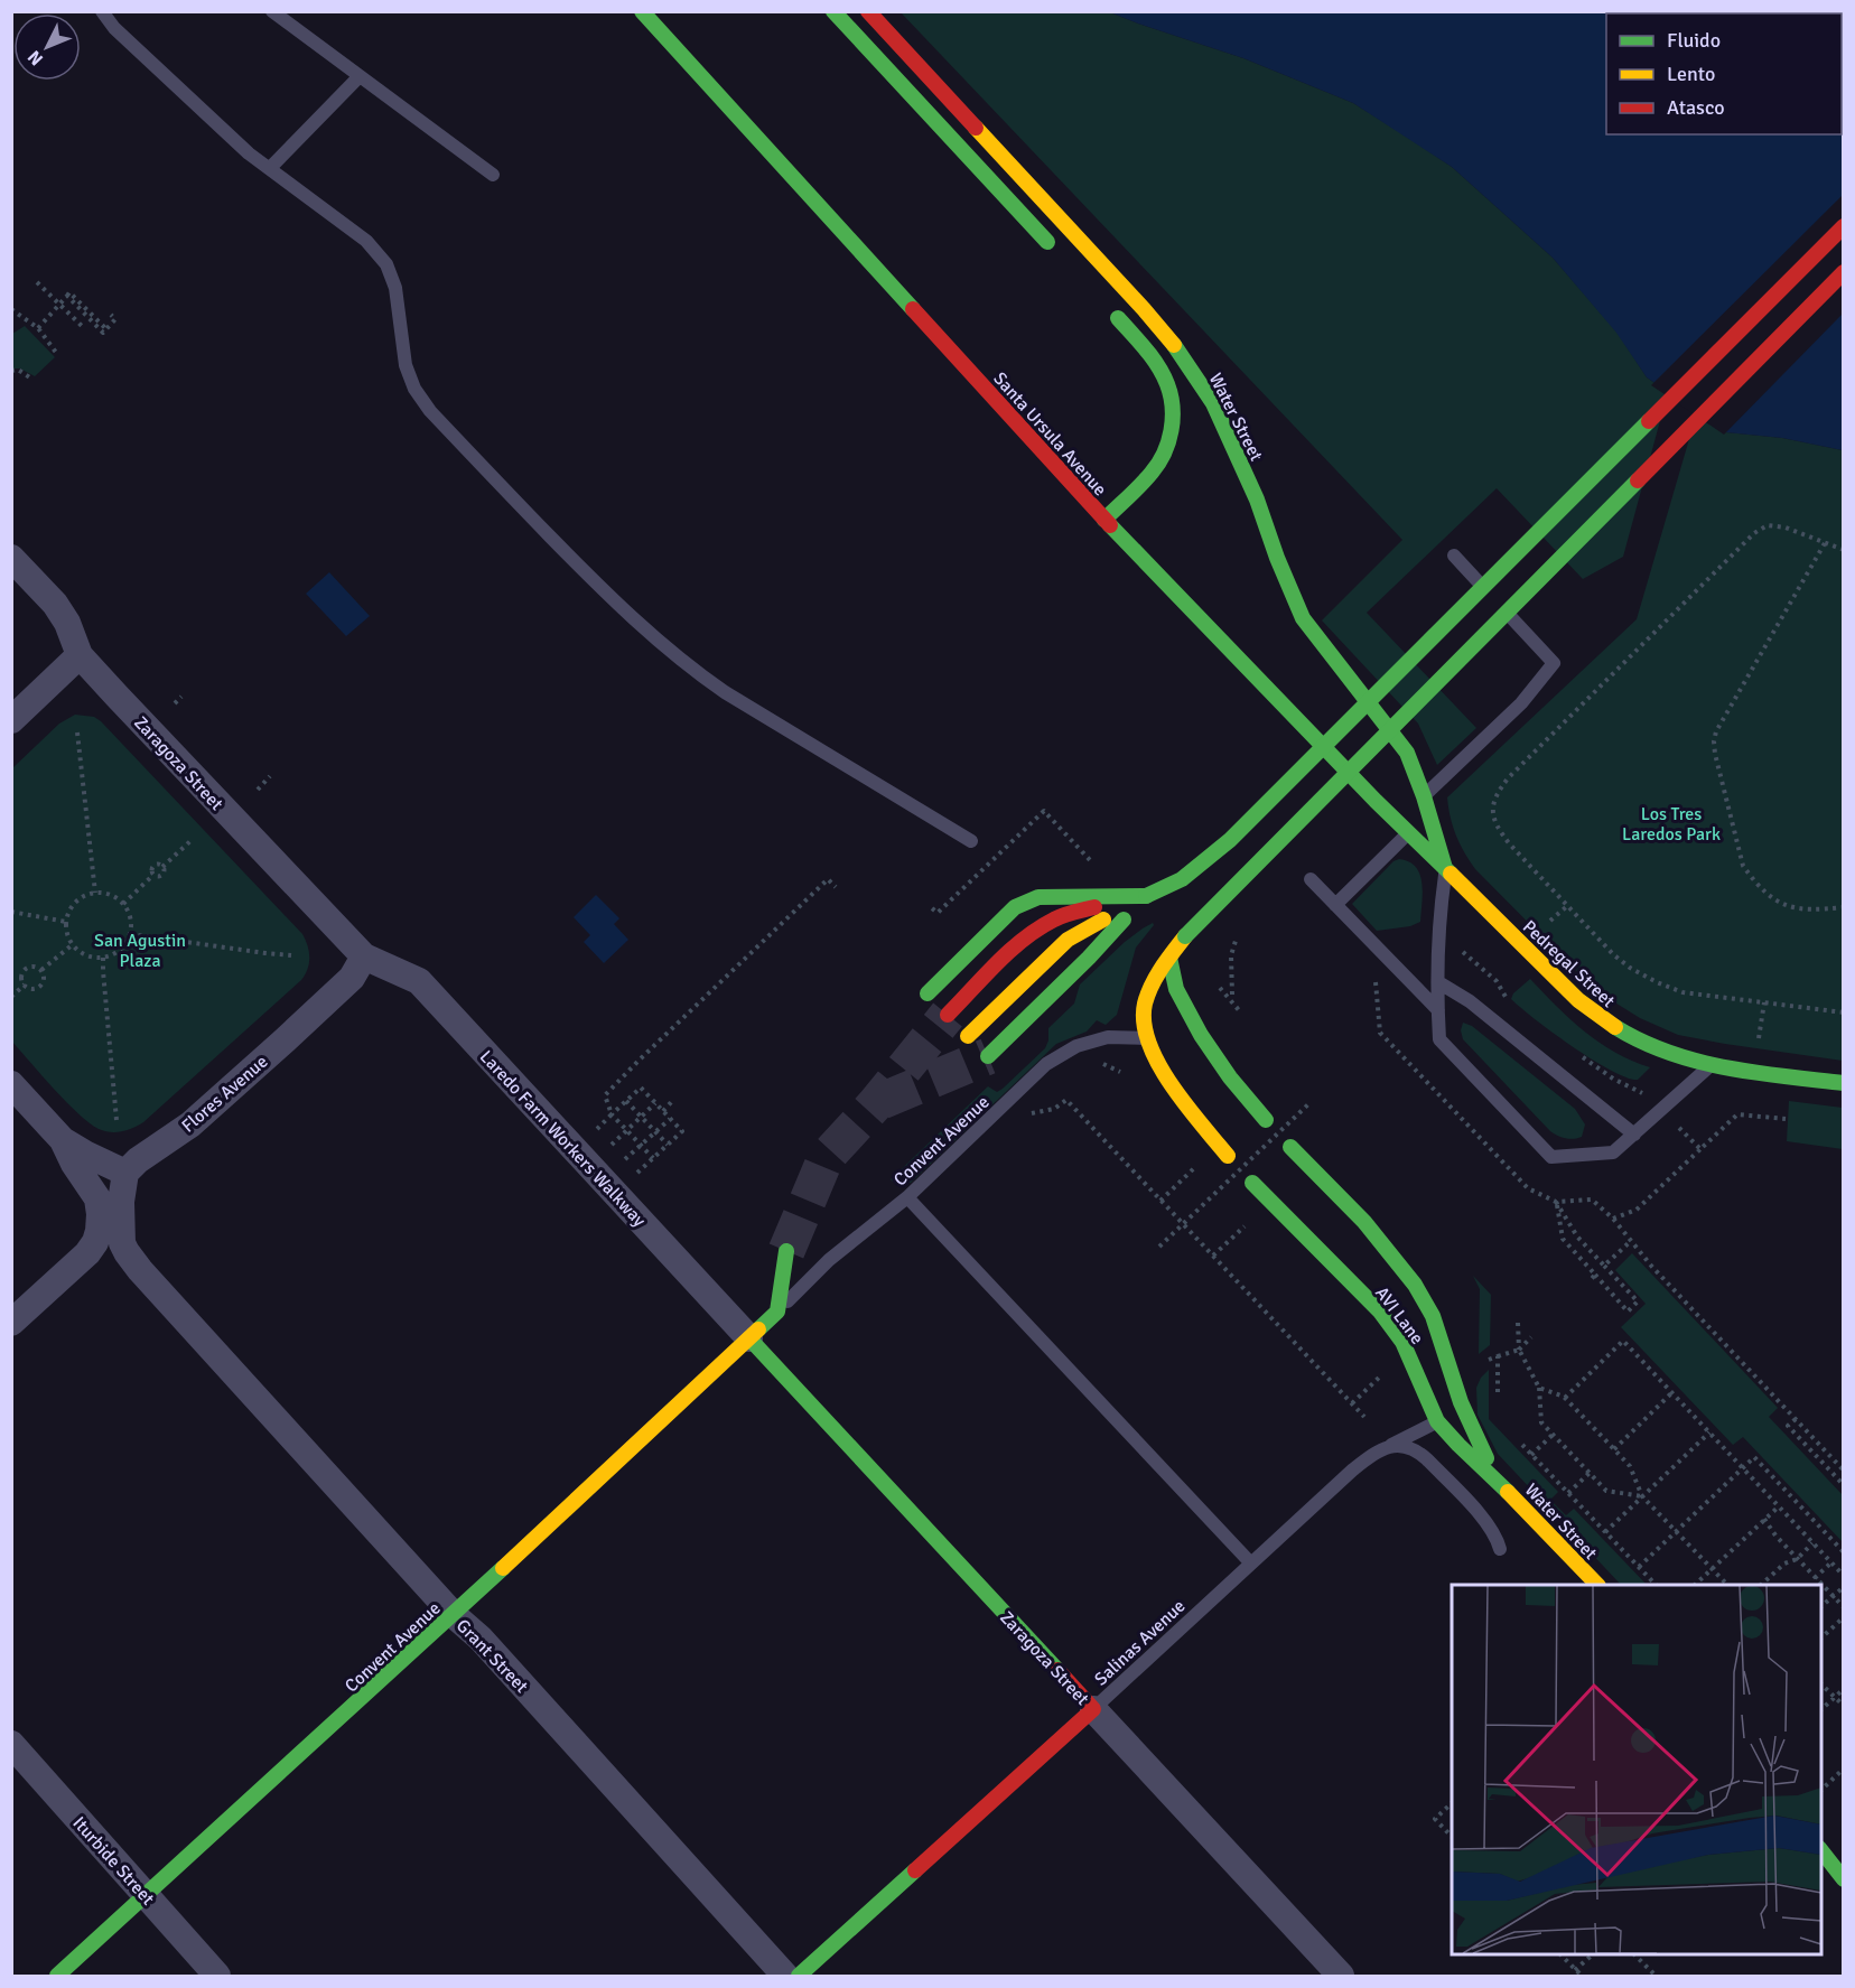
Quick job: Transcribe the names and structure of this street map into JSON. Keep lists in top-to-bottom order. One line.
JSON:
{"streets":{"main road":["Water Street","Santa Ursula Avenue","Zaragoza Street","Pedregal Street","Convent Avenue","AVI Lane","Salinas Avenue"],"street":["Flores Avenue","Laredo Farm Workers Walkway","Grant Street","Iturbide Street"]},"crossings":[["Water Street","Santa Ursula Avenue"],["Water Street","Pedregal Street"],["Water Street","AVI Lane"],["Santa Ursula Avenue","Pedregal Street"],["Zaragoza Street","Flores Avenue"],["Zaragoza Street","Laredo Farm Workers Walkway"],["Zaragoza Street","Convent Avenue"],["Zaragoza Street","Salinas Avenue"],["Flores Avenue","Laredo Farm Workers Walkway"],["Laredo Farm Workers Walkway","Convent Avenue"],["Convent Avenue","Grant Street"],["Convent Avenue","Iturbide Street"],["AVI Lane","Salinas Avenue"]],"parks":["Los Tres Laredos Park","San Agustin Plaza"],"legend":["Fluido","Lento","Atasco"],"north":"bottom left"}
